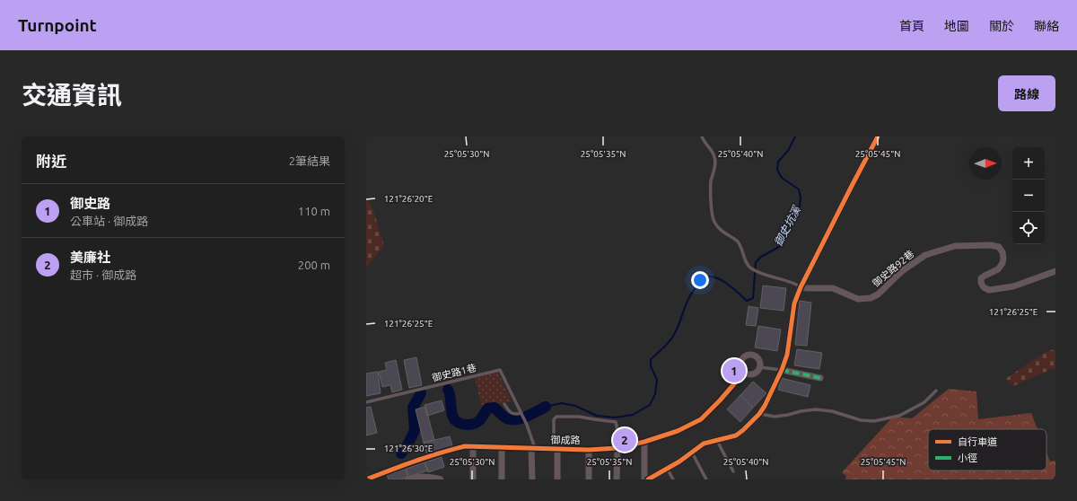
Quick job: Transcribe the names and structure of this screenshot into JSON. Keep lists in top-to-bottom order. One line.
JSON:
{"streets":{"street":["御史路92巷","御成路"],"lane":["御史路1巷"]},"water":["御史坑溪"],"legend":["自行車道","小徑"],"north":"right","page":{"header":"Turnpoint","nav":["首頁","地圖","關於","聯絡"],"title":"交通資訊","buttons":"路線","heading":["附近","2筆結果"],"map_buttons":["+","−"],"list":[{"mark":"1","name":"御史路","note":"公車站 · 御成路","value":"110 m"},{"mark":"2","name":"美廉社","note":"超市 · 御成路","value":"200 m"}],"pins":["1","2"]},"coordinates":["25°05'30\"N","25°05'35\"N","25°05'40\"N","25°05'45\"N","121°26'20\"E","121°26'25\"E","121°26'30\"E"]}
